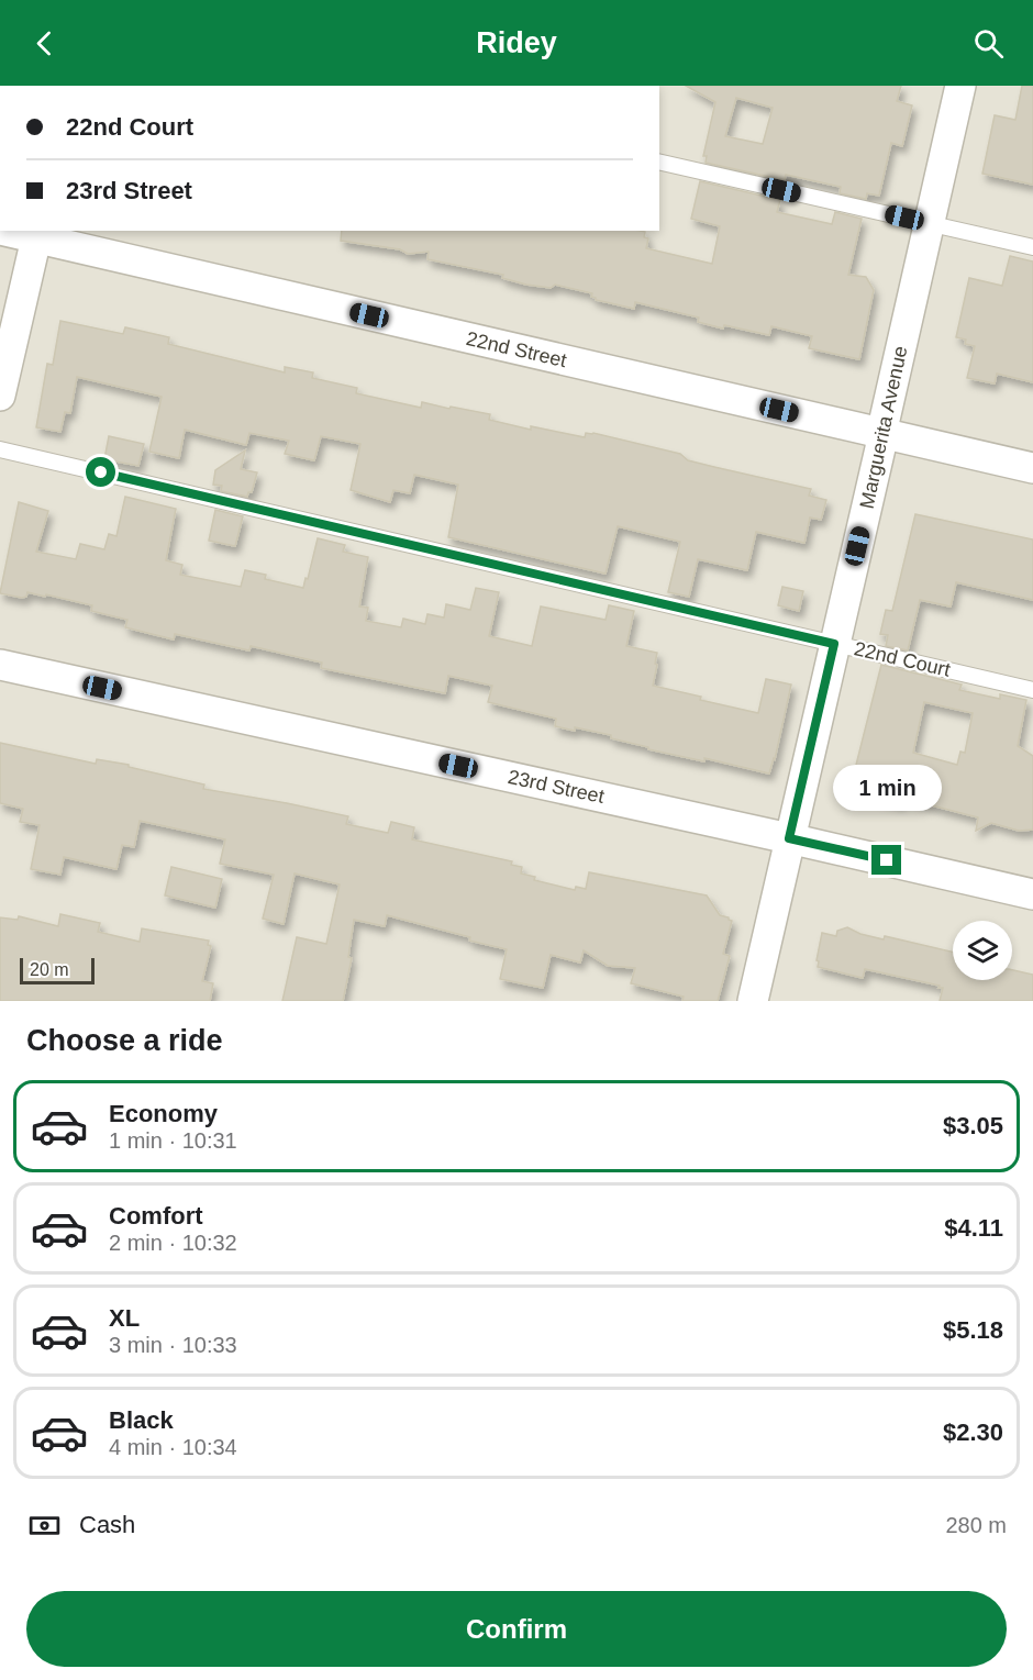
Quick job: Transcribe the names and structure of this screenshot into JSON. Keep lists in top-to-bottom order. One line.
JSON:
{"streets":{"street":["22nd Street","Marguerita Avenue","23rd Street"],"lane":["22nd Court"]},"crossings":[["22nd Street","Marguerita Avenue"],["Marguerita Avenue","22nd Court"],["Marguerita Avenue","23rd Street"]],"scale_bar":"20 m","page":{"header":"Ridey","banner":["22nd Court","23rd Street"],"bubble":"1 min","scale":"20 m","heading":"Choose a ride","list":[{"name":"Economy","note":"1 min · 10:31","value":"$3.05"},{"name":"Comfort","note":"2 min · 10:32","value":"$4.11"},{"name":"XL","note":"3 min · 10:33","value":"$5.18"},{"name":"Black","note":"4 min · 10:34","value":"$2.30"}],"pay":["Cash","280 m"],"buttons":"Confirm"}}
